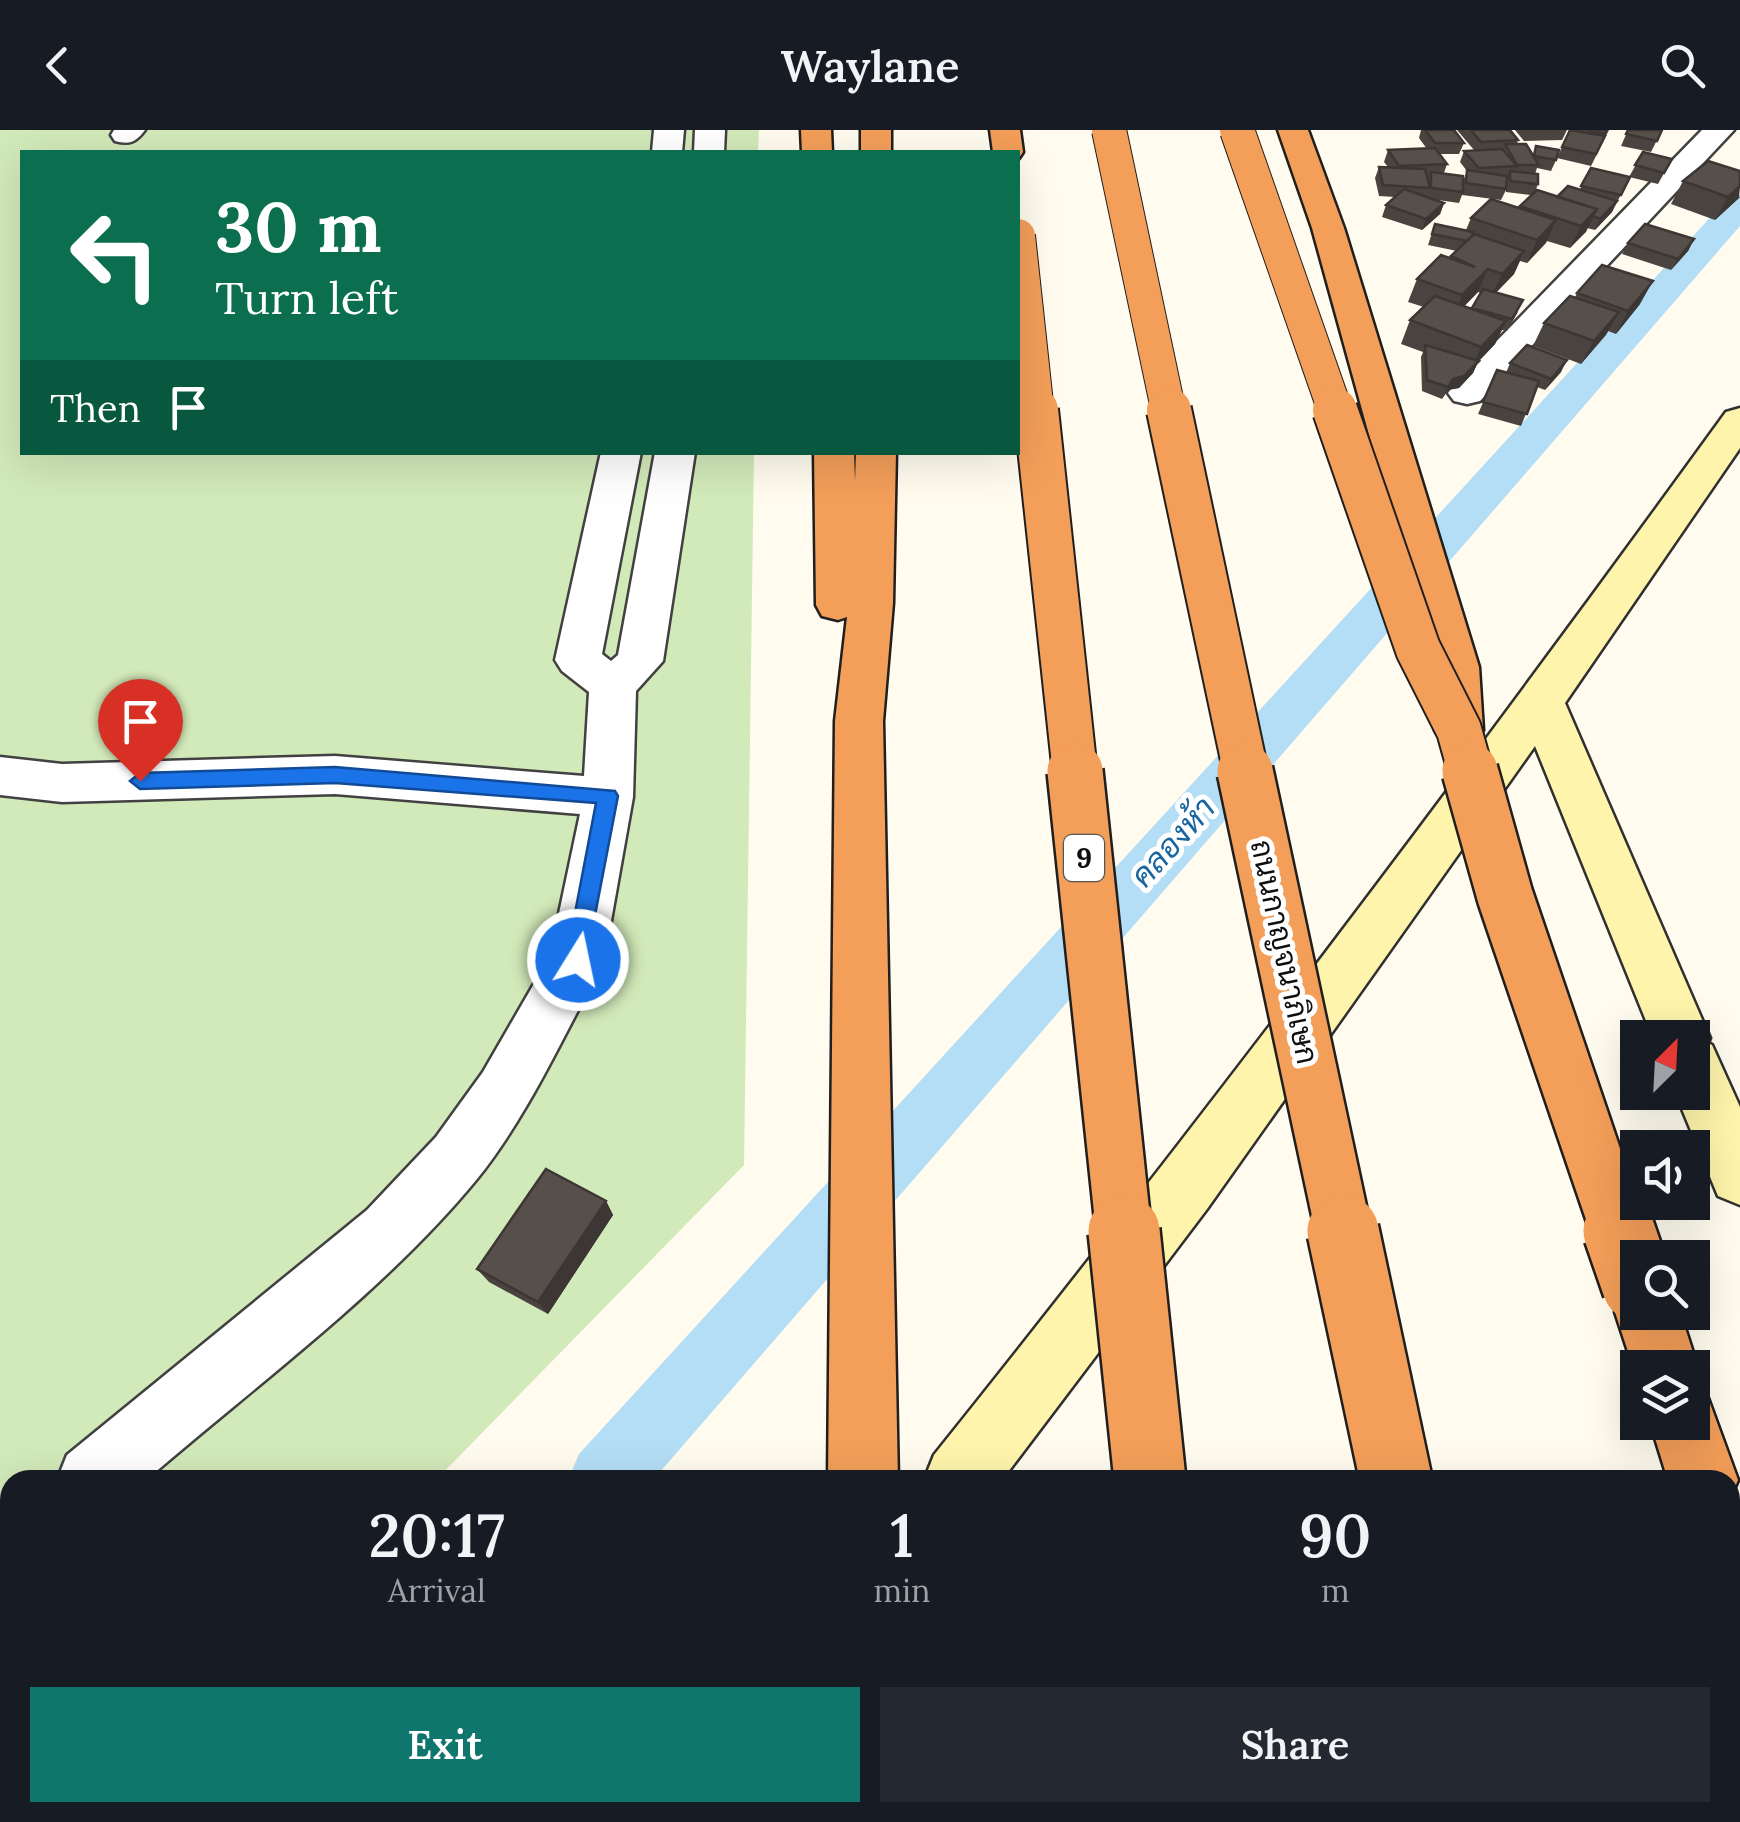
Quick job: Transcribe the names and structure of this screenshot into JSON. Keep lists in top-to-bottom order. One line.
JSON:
{"streets":{"highway":["9","ถนนกาญจนาภิเษก"]},"water":["คลองห้า"],"north":"top right","page":{"header":"Waylane","turn":["30 m","Turn left"],"then":"Then","eta":["20:17","Arrival","1","min","90","m"],"buttons":["Exit","Share"]}}
